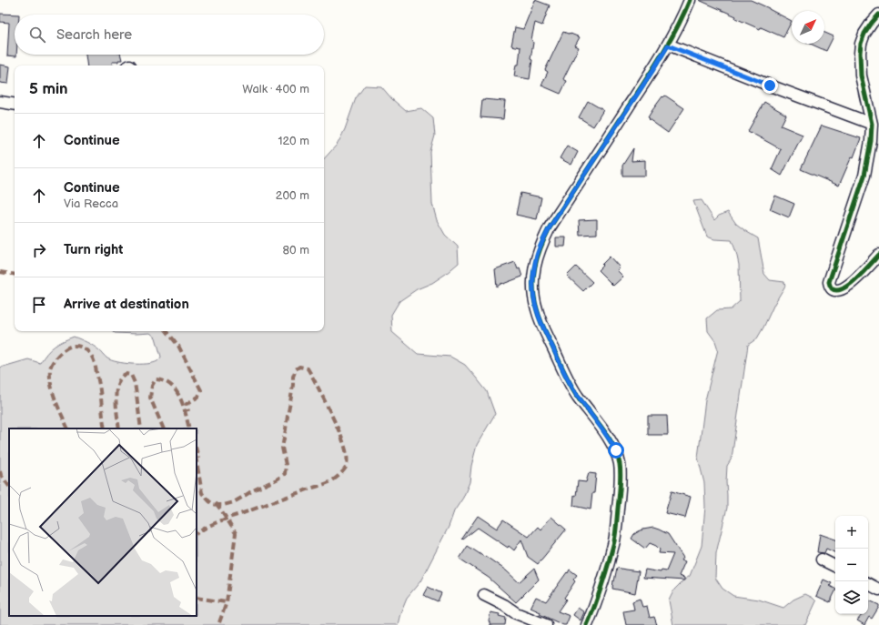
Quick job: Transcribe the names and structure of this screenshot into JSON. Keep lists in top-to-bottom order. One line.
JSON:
{"north":"top right","page":{"search":"Search here","heading":["5 min","Walk · 400 m"],"list":[["Continue","120 m"],["Continue","Via Recca","200 m"],["Turn right","80 m"],"Arrive at destination"],"map_buttons":["+","−"]}}
